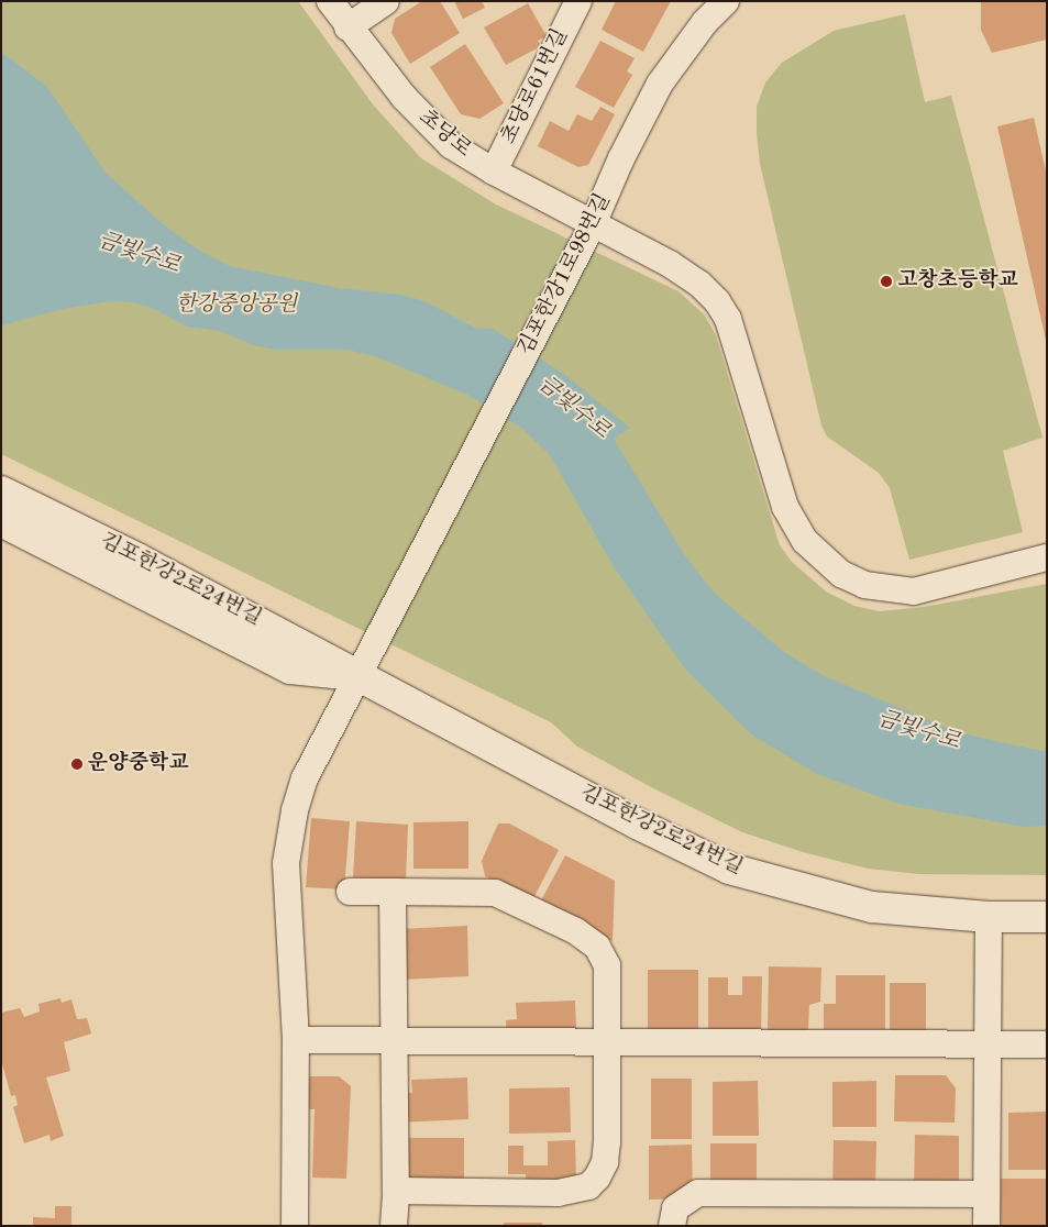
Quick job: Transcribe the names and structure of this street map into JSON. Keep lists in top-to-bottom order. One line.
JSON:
{"streets":{"street":["초당로61번길","초당로","김포한강1로98번길","김포한강2로24번길"]},"crossings":[["초당로61번길","초당로"],["초당로","김포한강1로98번길"],["김포한강1로98번길","김포한강2로24번길"]],"water":["금빛수로"],"parks":["한강중앙공원"],"places":["고창초등학교","운양중학교"]}
